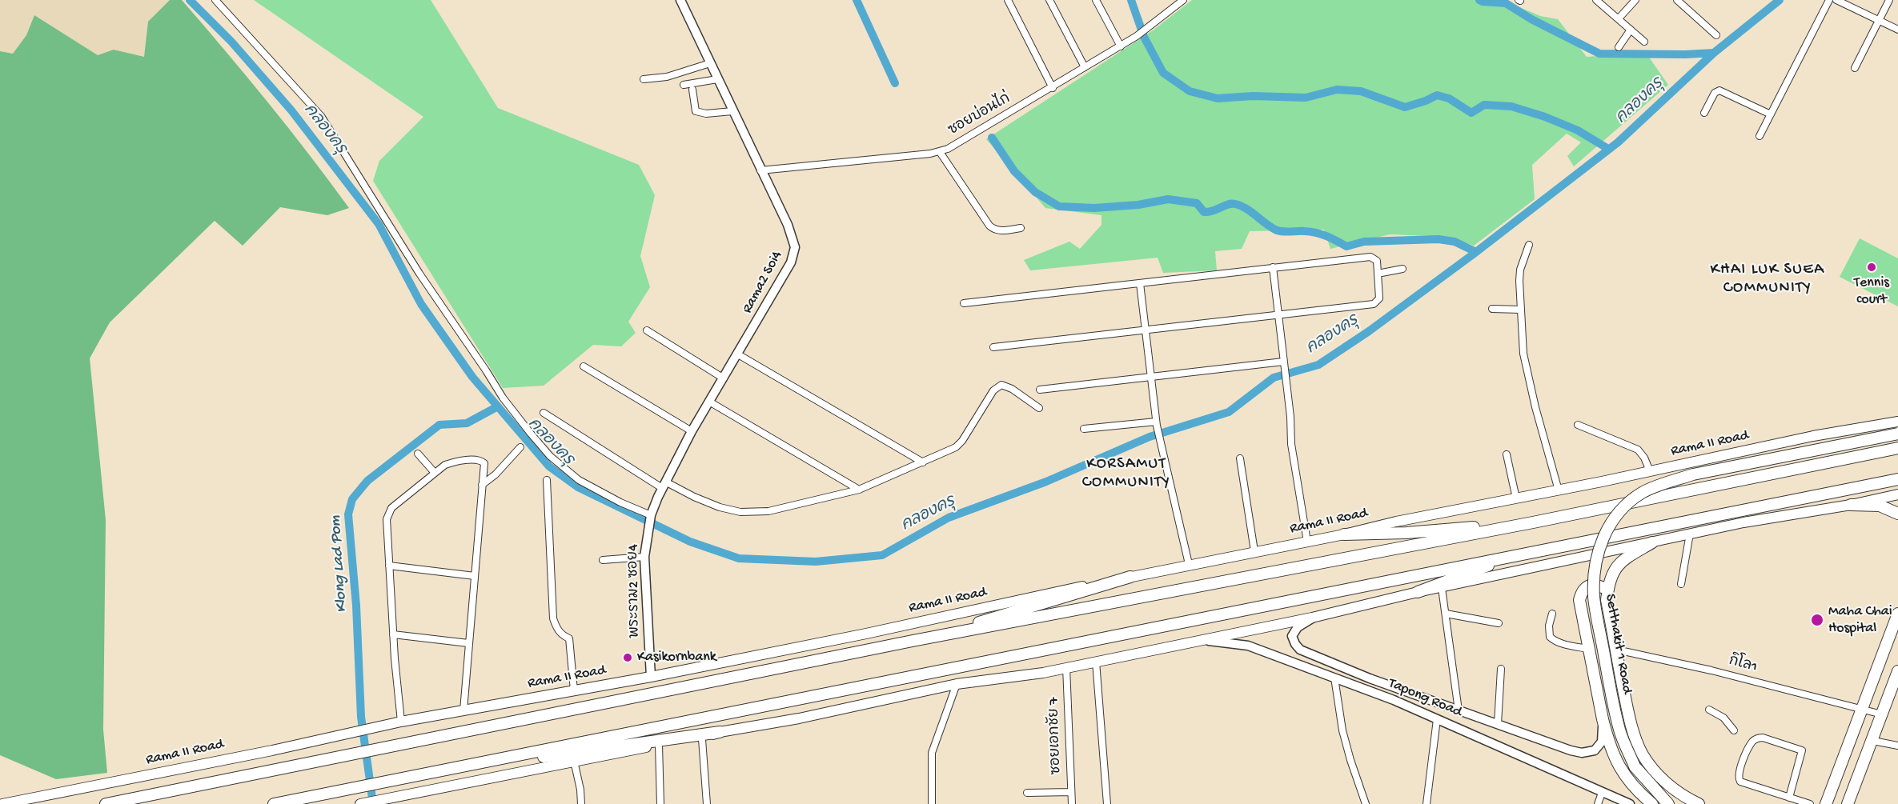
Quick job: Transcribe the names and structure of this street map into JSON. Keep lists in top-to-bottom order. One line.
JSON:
{"streets":{"main road":["Rama II Road","Setthakit 1 Road","Tapong Road"],"street":["ซอยบ่อนไก่","Rama2 Soi4","พระราม2 ซอย4","กิโล1","ซอยเอกชัย 7"]},"crossings":[["ซอยบ่อนไก่","Rama2 Soi4"],["Rama2 Soi4","พระราม2 ซอย4"],["Rama II Road","พระราม2 ซอย4"],["Setthakit 1 Road","กิโล1"],["Setthakit 1 Road","Tapong Road"]],"districts":["KHAI LUK SUEA COMMUNITY","KORSAMUT COMMUNITY"],"water":["คลองครุ","Klong Lad Pom"],"places":["Tennis court","Maha Chai Hospital","Kasikornbank"]}
